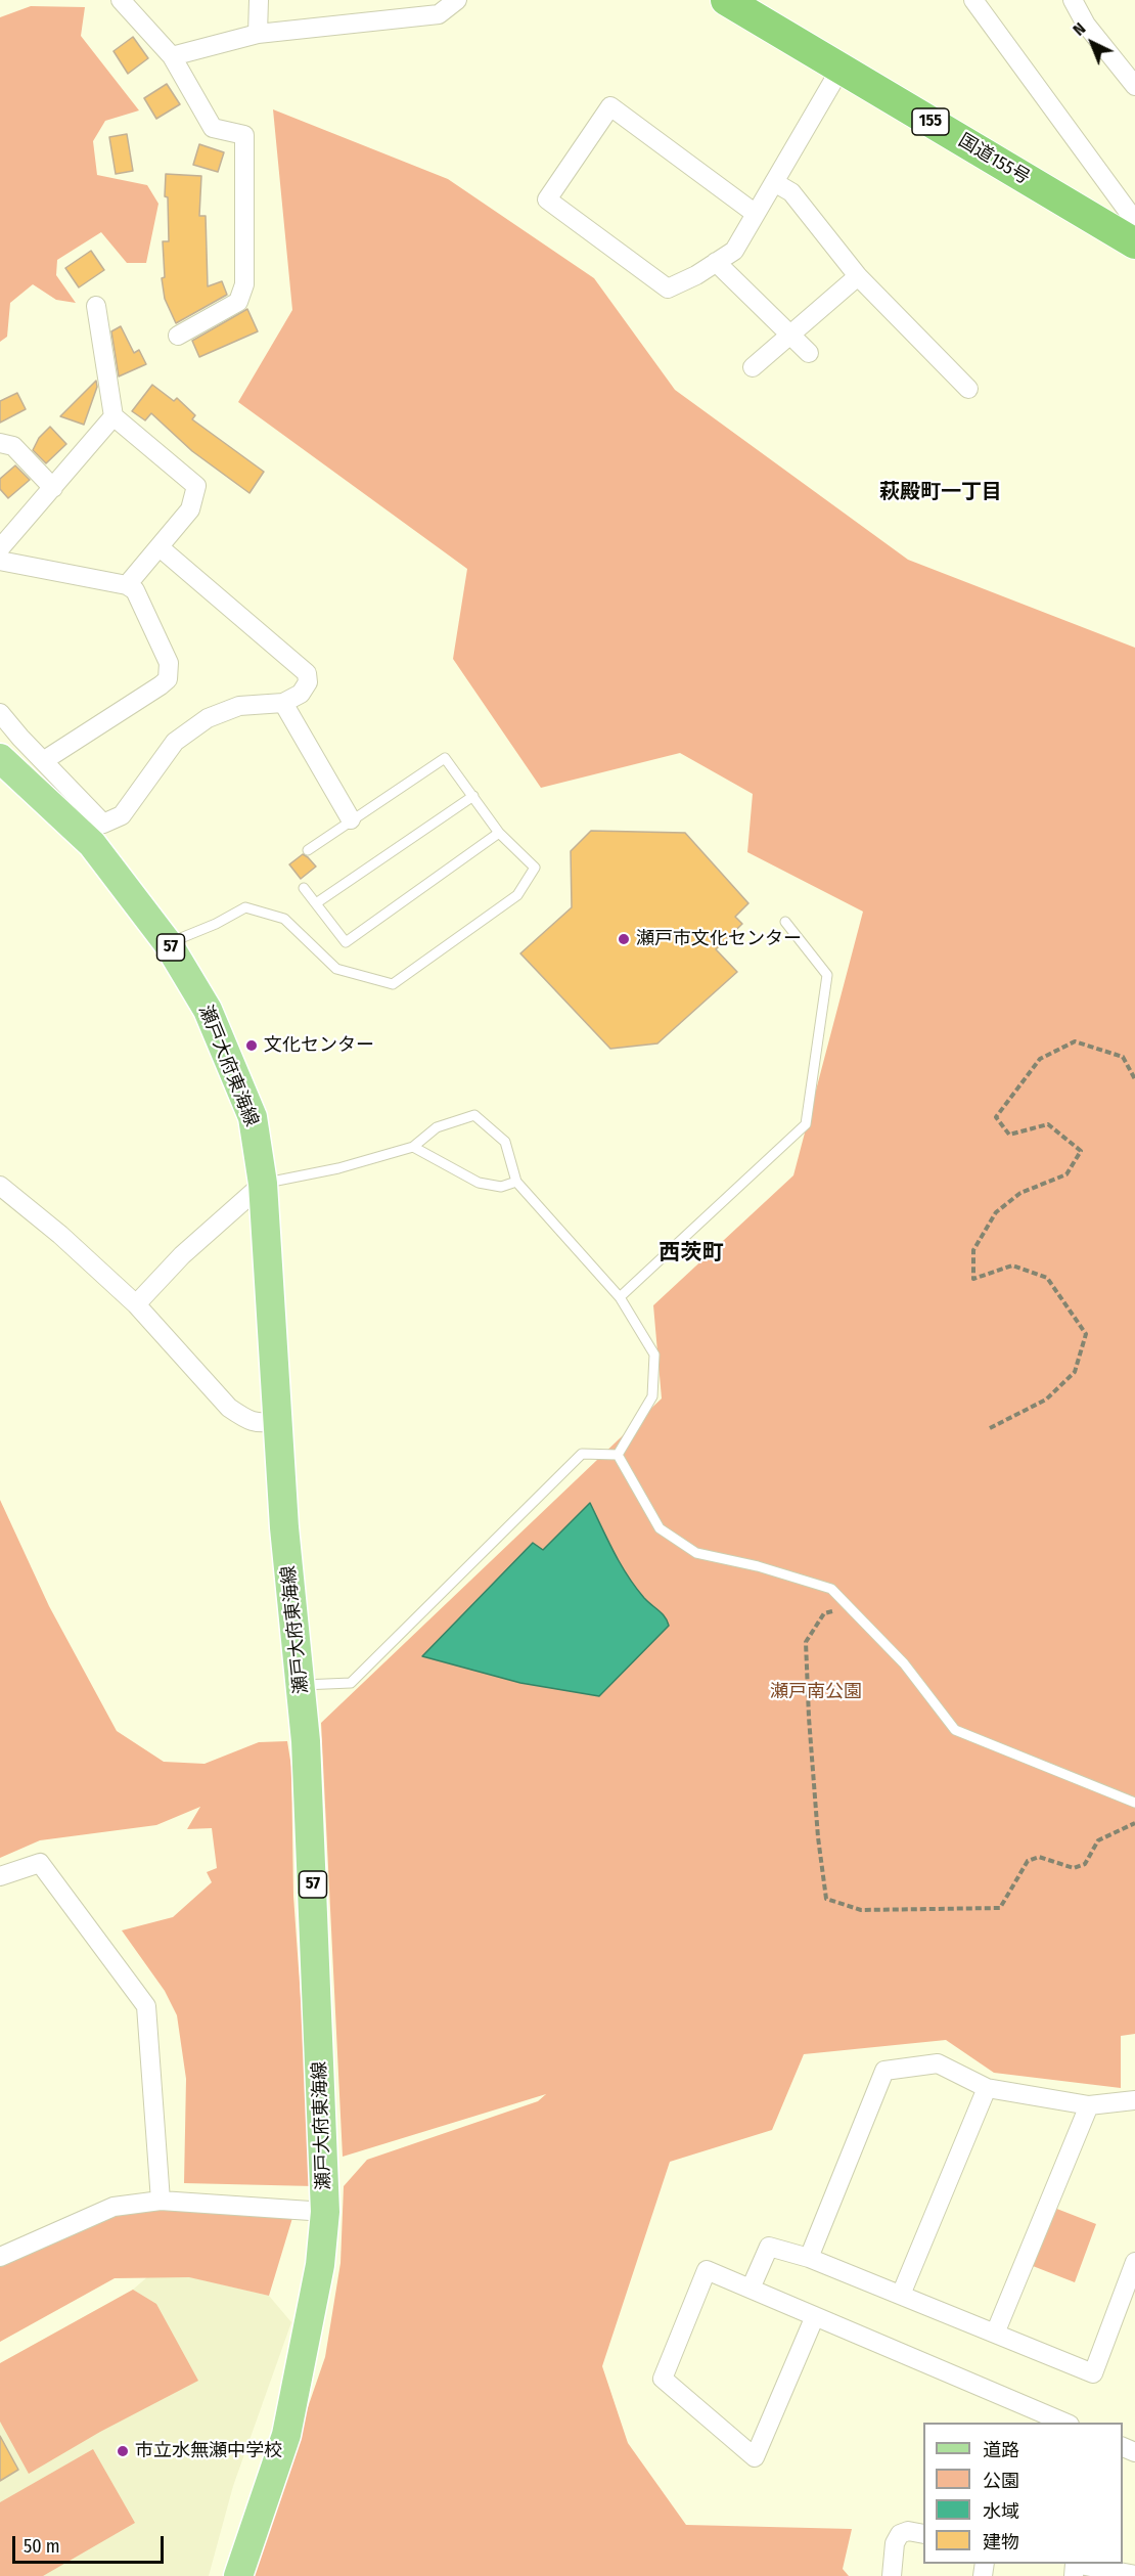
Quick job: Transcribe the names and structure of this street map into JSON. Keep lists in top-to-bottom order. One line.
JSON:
{"streets":{"highway":["155","国道155号"],"main road":["57","瀬戸大府東海線"]},"districts":["萩殿町一丁目","西茨町"],"parks":["瀬戸南公園"],"places":["瀬戸市文化センター","文化センター","市立水無瀬中学校"],"legend":["道路","公園","水域","建物"],"scale_bar":"50 m","north":"top left"}
